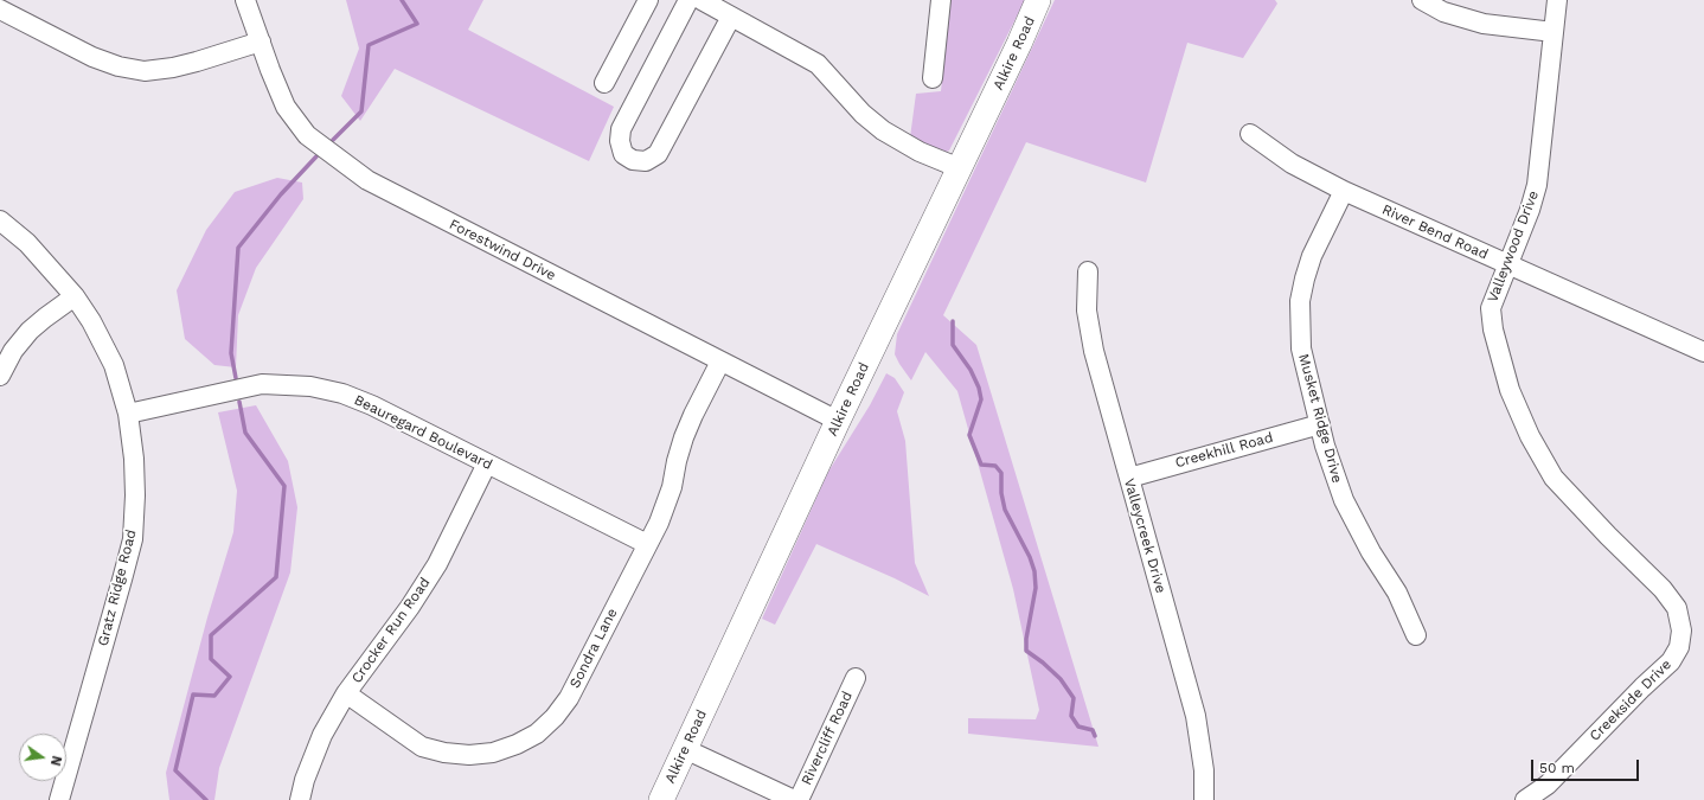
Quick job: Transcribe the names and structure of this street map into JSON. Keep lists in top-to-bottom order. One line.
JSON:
{"streets":{"main road":["Alkire Road"],"street":["River Bend Road","Valleywood Drive","Forestwind Drive","Musket Ridge Drive","Beauregard Boulevard","Creekhill Road","Valleycreek Drive","Gratz Ridge Road","Crocker Run Road","Sondra Lane","Creekside Drive","Rivercliff Road"]},"crossings":[["Alkire Road","Forestwind Drive"],["River Bend Road","Valleywood Drive"],["River Bend Road","Musket Ridge Drive"],["Valleywood Drive","Creekside Drive"],["Forestwind Drive","Sondra Lane"],["Musket Ridge Drive","Creekhill Road"],["Beauregard Boulevard","Gratz Ridge Road"],["Beauregard Boulevard","Crocker Run Road"],["Beauregard Boulevard","Sondra Lane"],["Creekhill Road","Valleycreek Drive"],["Crocker Run Road","Sondra Lane"]],"scale_bar":"50 m","north":"right"}
